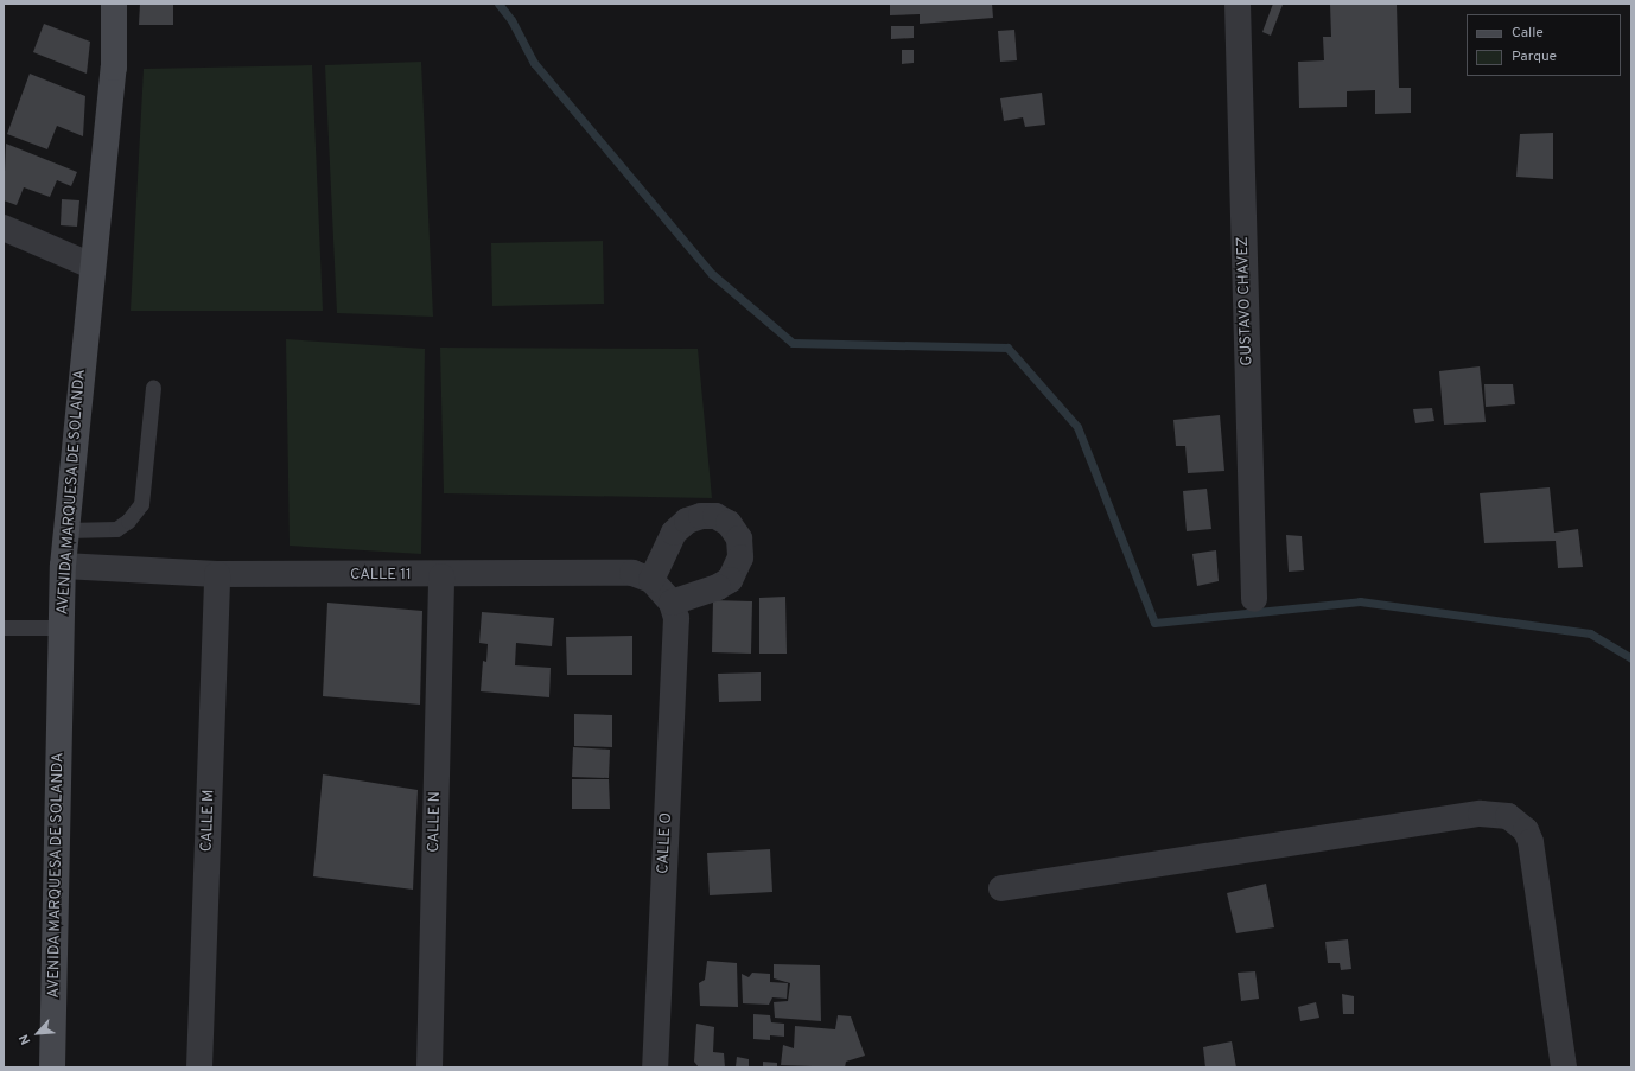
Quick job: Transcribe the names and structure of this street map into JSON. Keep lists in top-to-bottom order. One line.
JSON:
{"streets":{"street":["GUSTAVO CHAVEZ","AVENIDA MARQUESA DE SOLANDA","CALLE 11","CALLE M","CALLE N","CALLE O"]},"crossings":[["AVENIDA MARQUESA DE SOLANDA","CALLE 11"],["CALLE 11","CALLE M"],["CALLE 11","CALLE N"],["CALLE 11","CALLE O"]],"legend":["Calle","Parque"],"north":"bottom left"}
